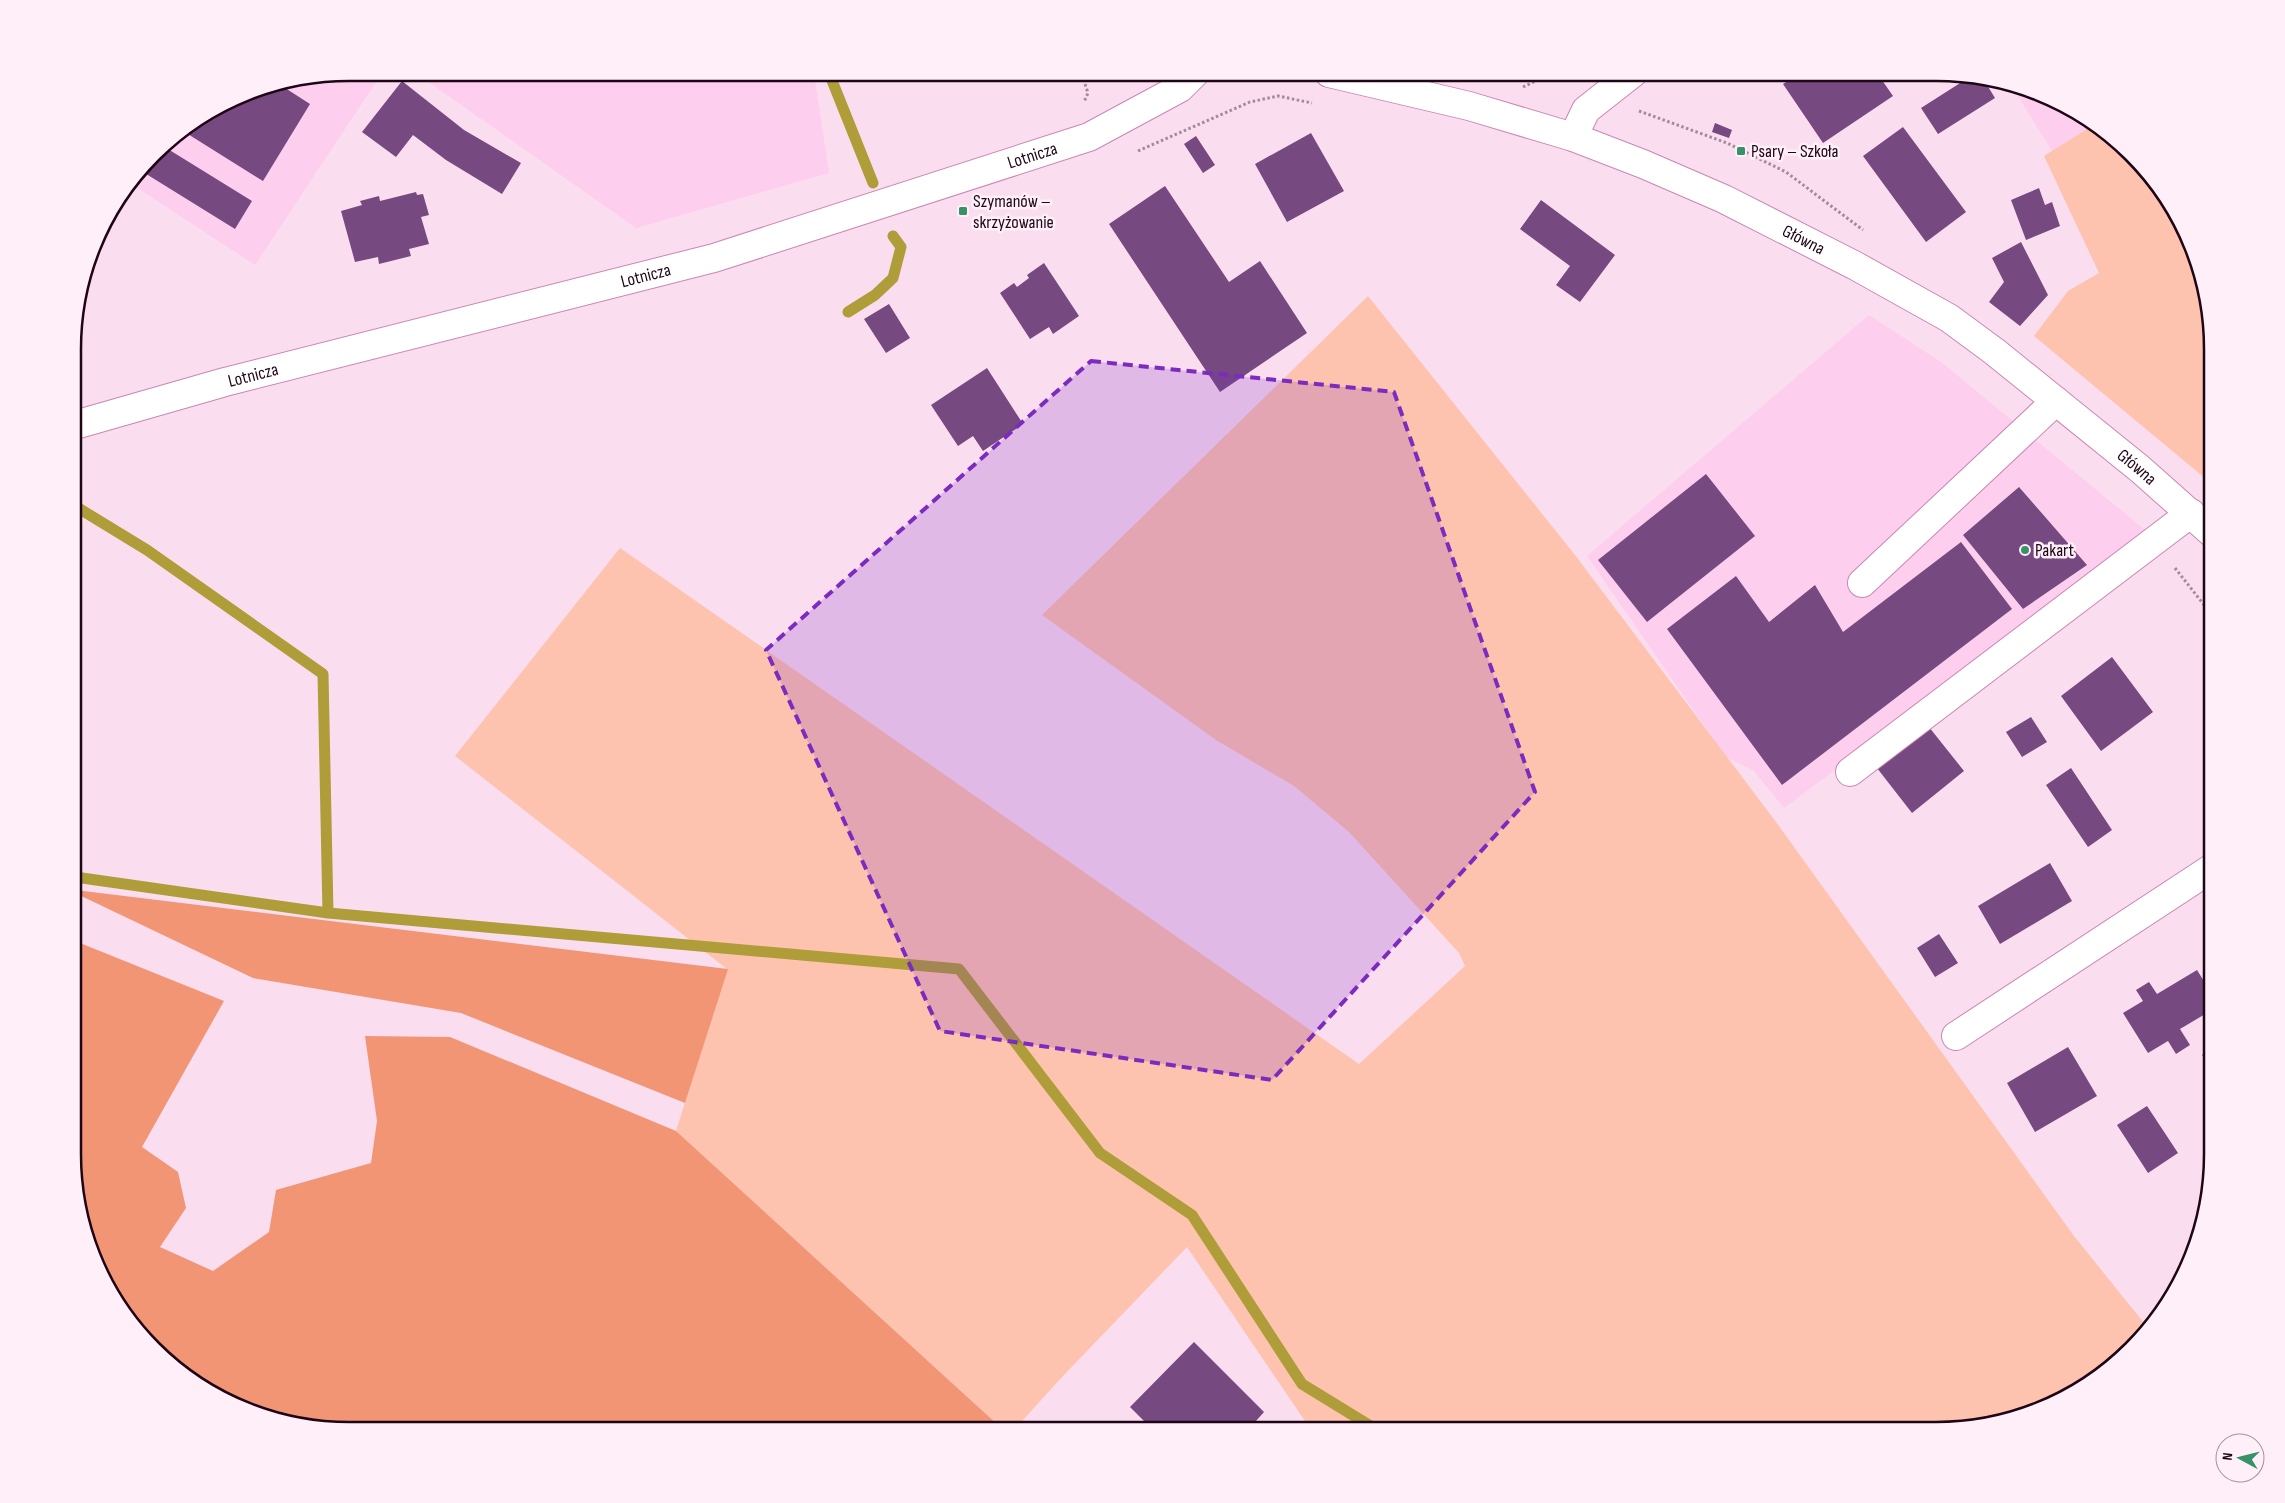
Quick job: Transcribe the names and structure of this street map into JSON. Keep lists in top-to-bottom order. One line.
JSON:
{"streets":{"street":["Lotnicza","Główna"]},"places":{"transit":["Psary – Szkoła","Szymanów – skrzyżowanie"],"other":["Pakart"]},"north":"left"}
